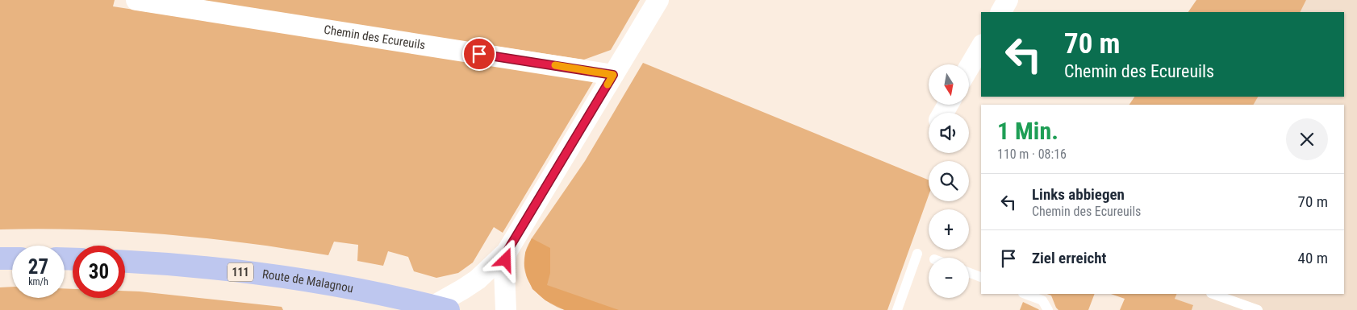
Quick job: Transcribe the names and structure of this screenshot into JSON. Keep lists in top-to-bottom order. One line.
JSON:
{"streets":{"main road":["111","Route de Malagnou"],"street":["Chemin des Ecureuils"]},"north":"bottom","page":{"turn":["70 m","Chemin des Ecureuils"],"map_buttons":["+","−"],"heading":["1 Min.","110 m · 08:16"],"list":[{"name":"Links abbiegen","note":"Chemin des Ecureuils","value":"70 m"},{"name":"Ziel erreicht","value":"40 m"}],"speed":"27 km/h","limit":"30"}}
